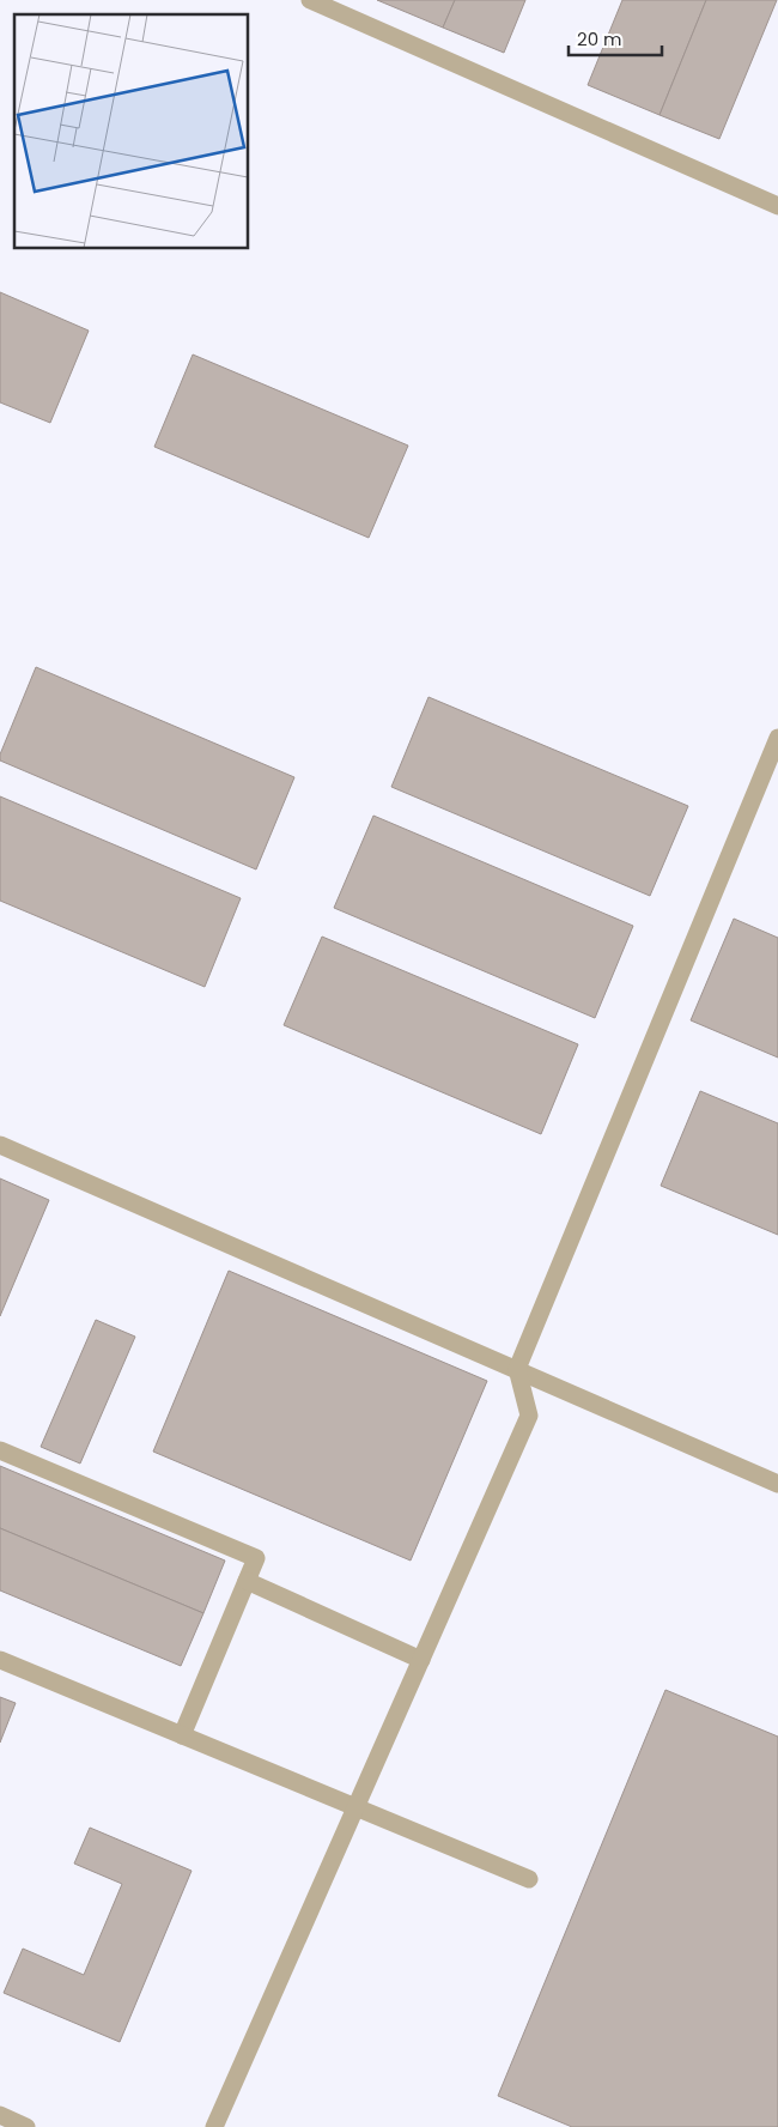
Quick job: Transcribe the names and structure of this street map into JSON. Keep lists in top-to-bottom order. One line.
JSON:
{"scale_bar":"20 m"}
